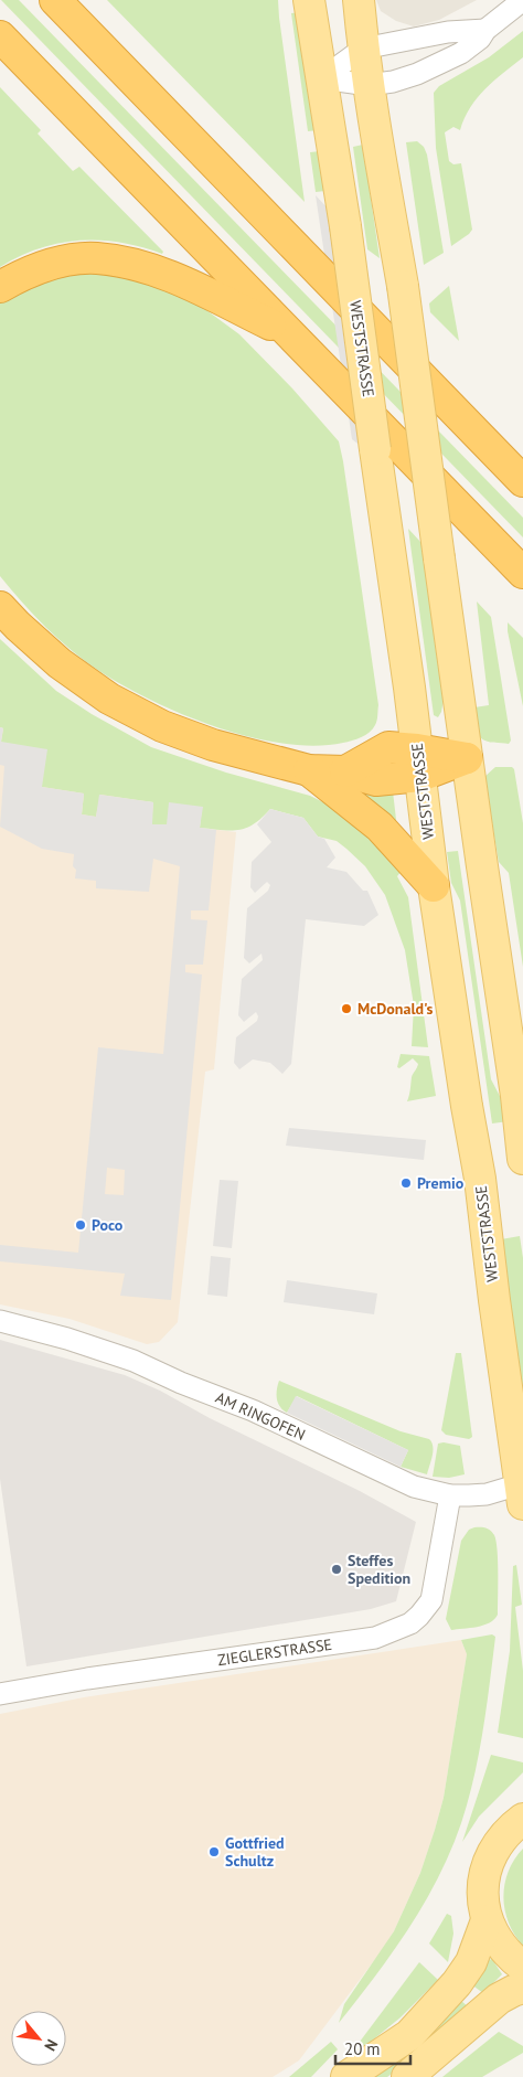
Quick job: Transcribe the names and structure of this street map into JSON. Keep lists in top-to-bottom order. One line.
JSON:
{"streets":{"main road":["WESTSTRASSE"],"street":["AM RINGOFEN","ZIEGLERSTRASSE"]},"crossings":[["WESTSTRASSE","AM RINGOFEN"],["AM RINGOFEN","ZIEGLERSTRASSE"]],"places":["McDonald's","Premio","Poco","Steffes Spedition","Gottfried Schultz"],"scale_bar":"20 m","north":"bottom right"}
